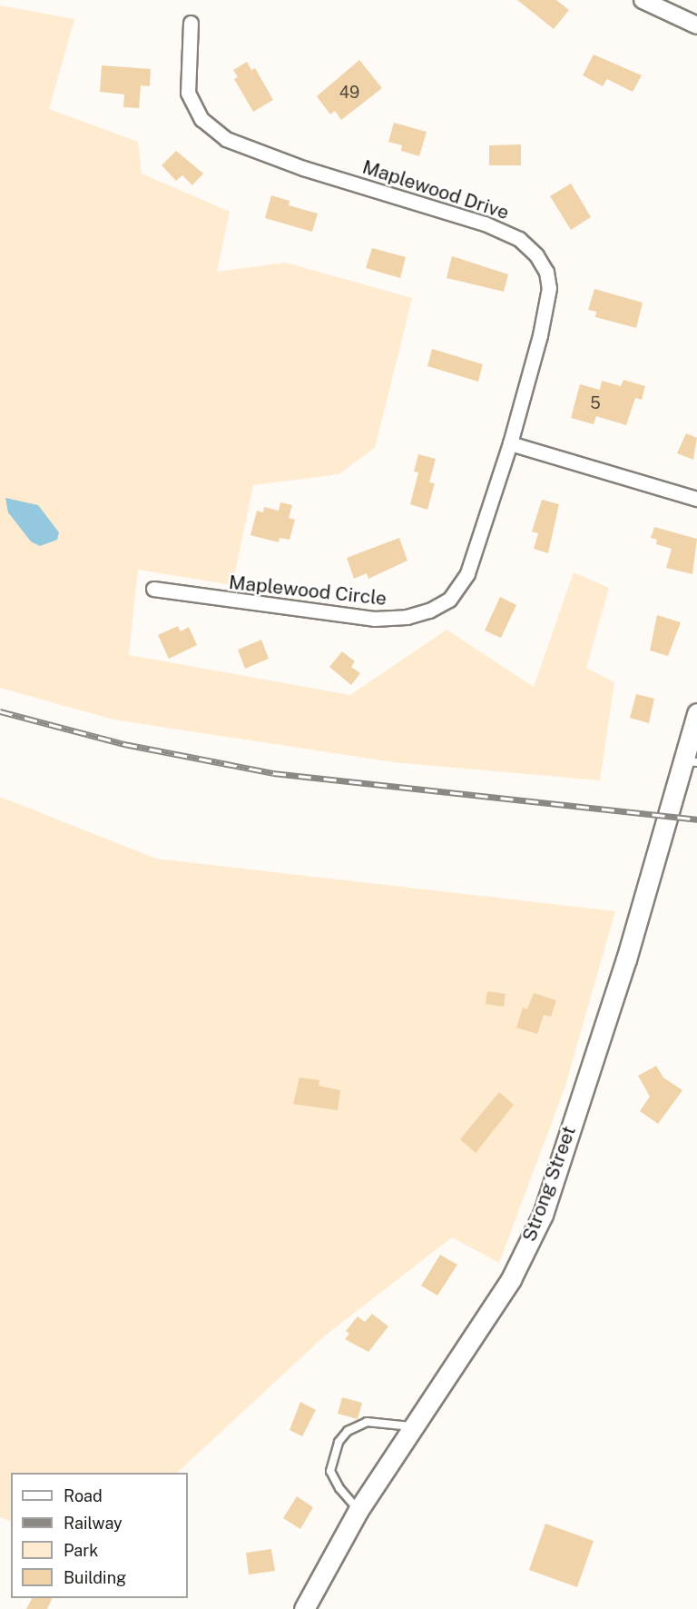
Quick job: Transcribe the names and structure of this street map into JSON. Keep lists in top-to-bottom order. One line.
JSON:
{"streets":{"main road":["Strong Street"],"street":["Maplewood Drive","Maplewood Circle"]},"crossings":[["Maplewood Drive","Maplewood Circle"]],"house_numbers":["49","5"],"legend":["Road","Railway","Park","Building"]}
